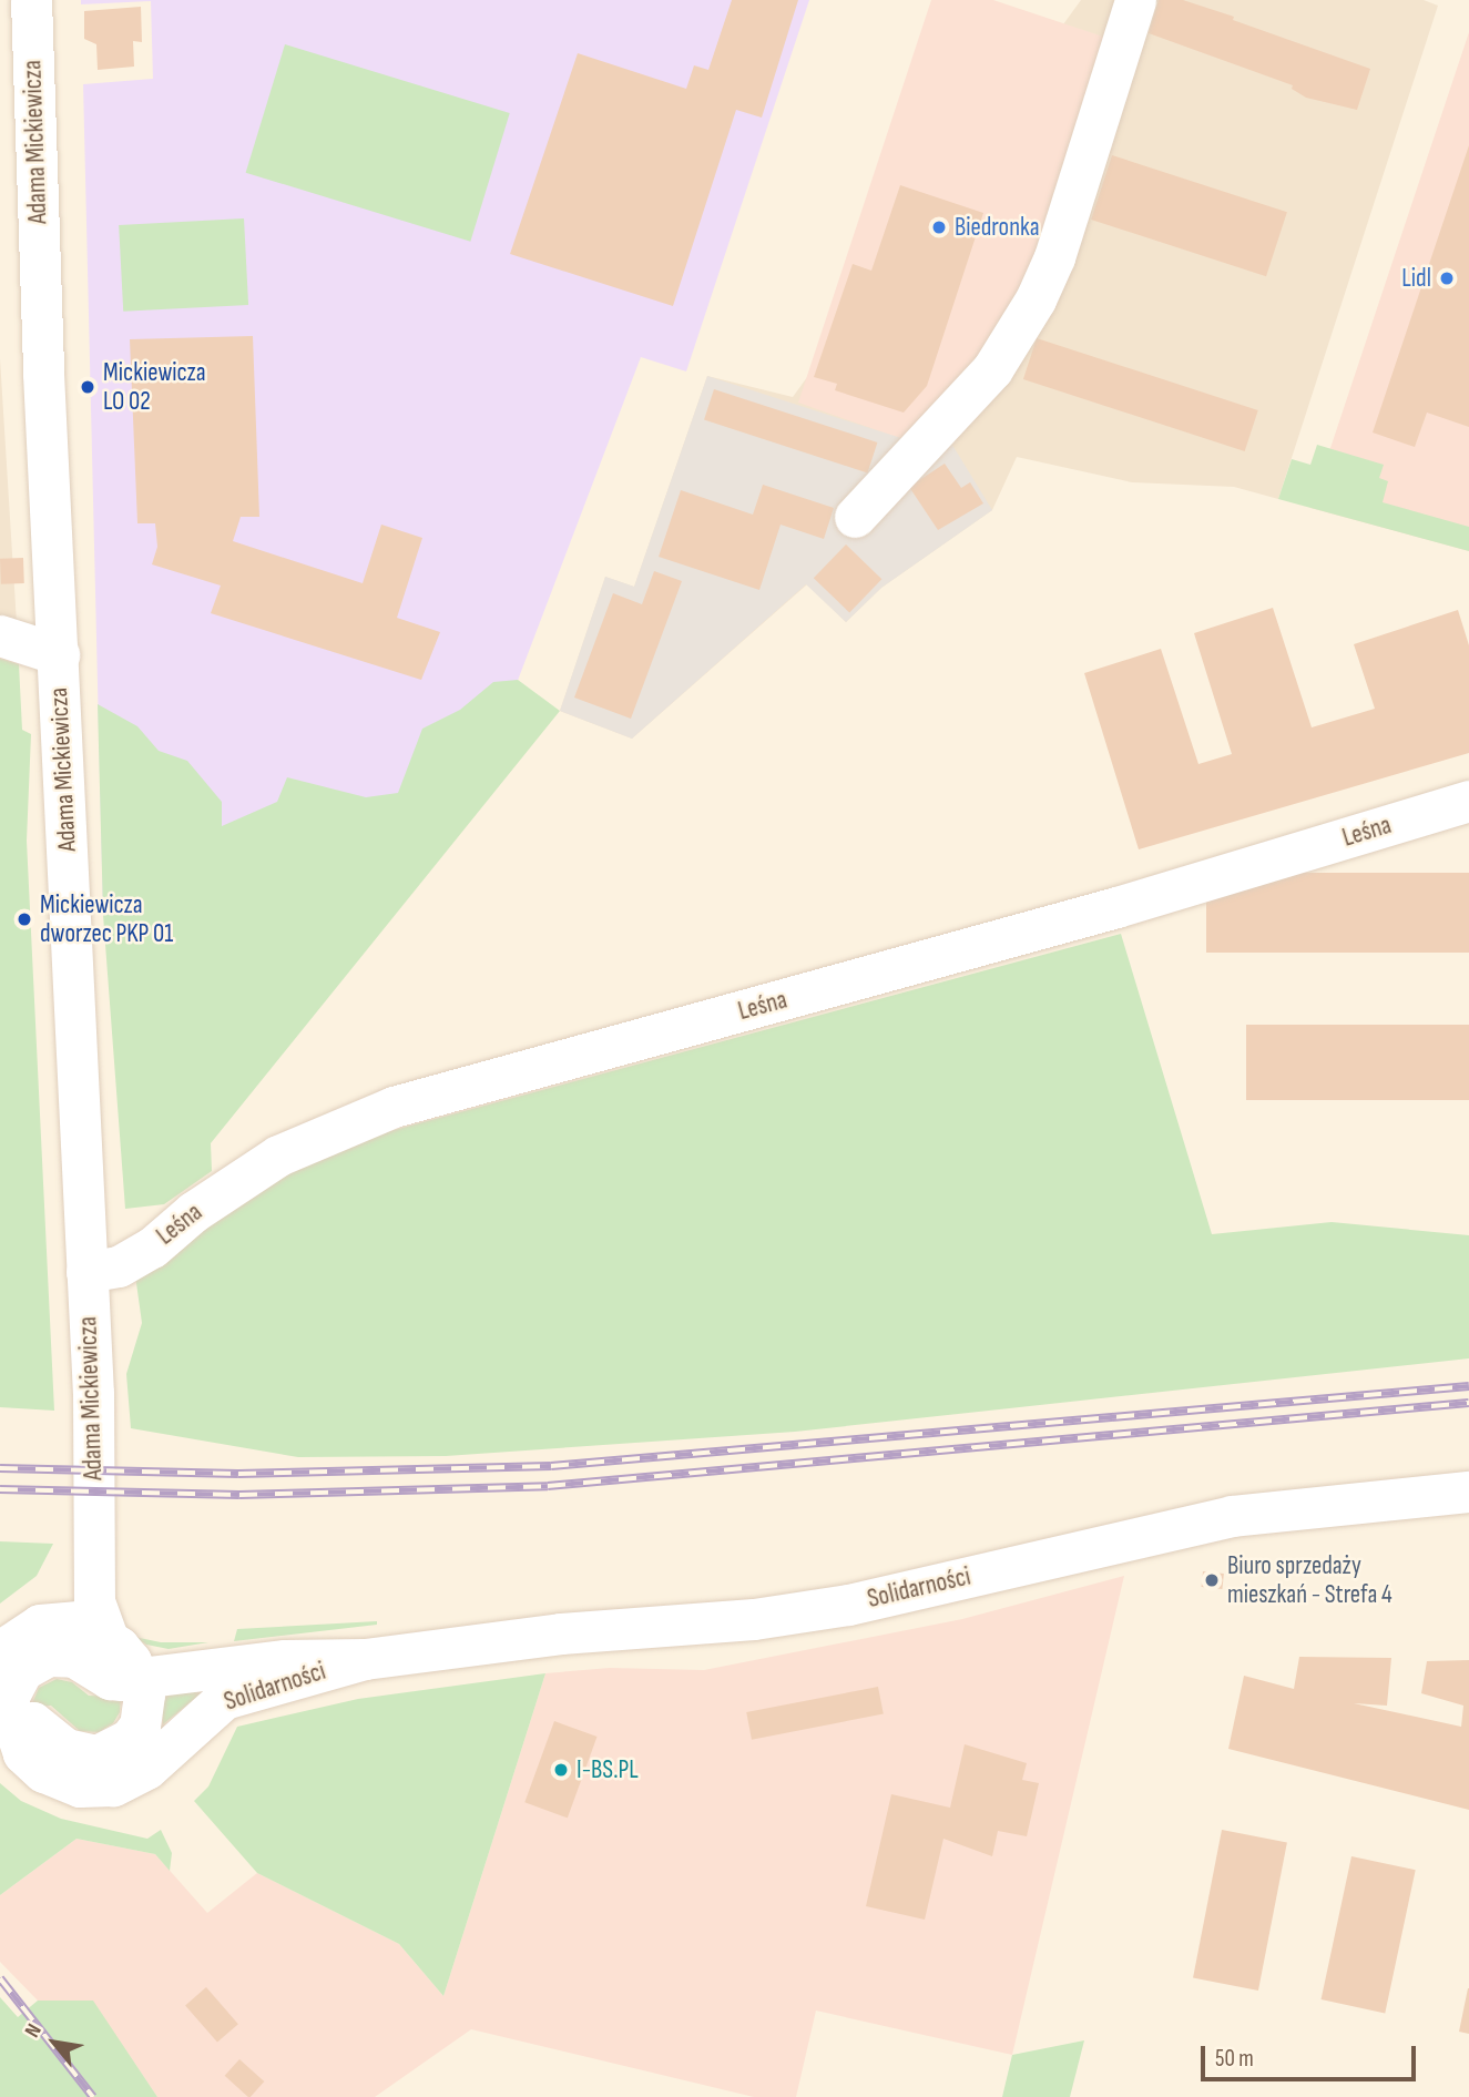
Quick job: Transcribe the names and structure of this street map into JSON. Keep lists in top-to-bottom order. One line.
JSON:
{"streets":{"street":["Adama Mickiewicza","Leśna","Solidarności"]},"crossings":[["Adama Mickiewicza","Leśna"]],"places":["Biedronka","Lidl","Mickiewicza LO 02","Mickiewicza dworzec PKP 01","Biuro sprzedaży mieszkań - Strefa 4","I-BS.PL"],"scale_bar":"50 m","north":"top left"}
